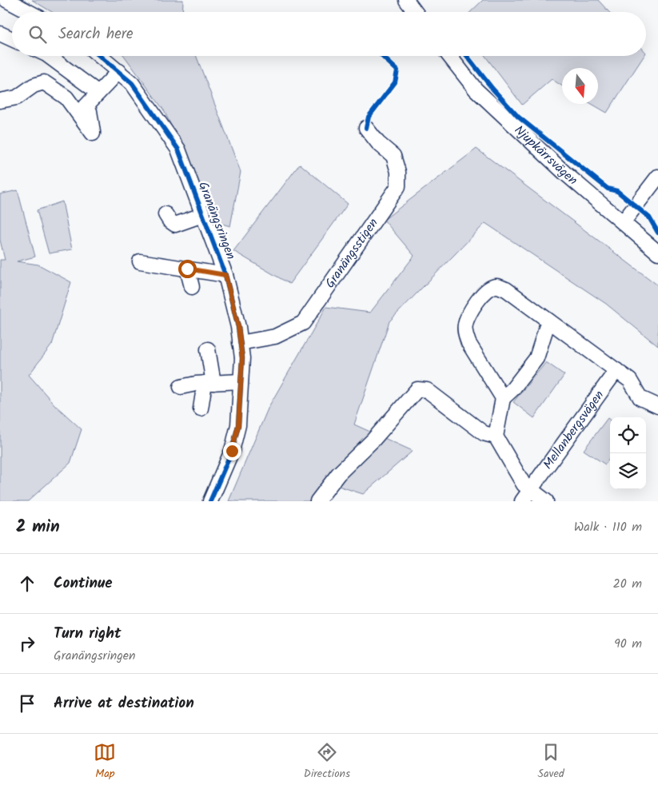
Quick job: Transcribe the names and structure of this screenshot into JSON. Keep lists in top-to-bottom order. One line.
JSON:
{"streets":{"street":["Njupkärrsvägen","Granängsringen","Granängsstigen","Mellanbergsvägen"]},"crossings":[["Granängsringen","Granängsstigen"]],"north":"bottom","page":{"search":"Search here","heading":["2 min","Walk · 110 m"],"list":[["Continue","20 m"],["Turn right","Granängsringen","90 m"],"Arrive at destination"],"nav":["Map","Directions","Saved"]}}
